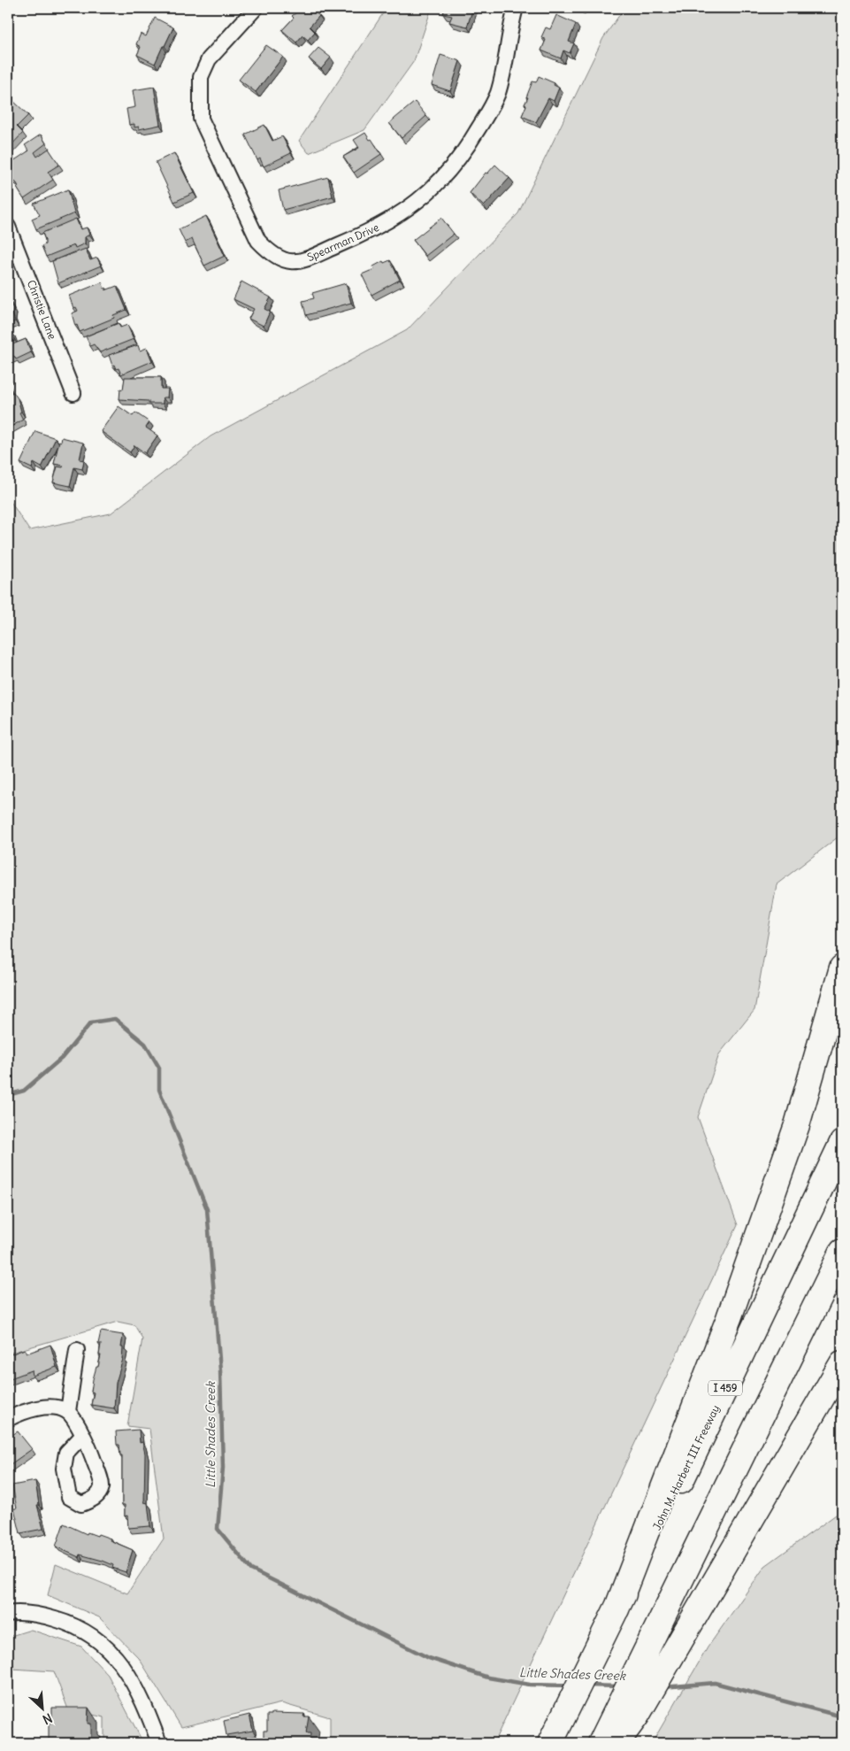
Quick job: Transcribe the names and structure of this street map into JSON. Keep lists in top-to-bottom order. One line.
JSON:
{"streets":{"highway":["I 459","John M. Harbert III Freeway"],"street":["Spearman Drive","Christie Lane"]},"water":["Little Shades Creek"],"north":"bottom right"}
